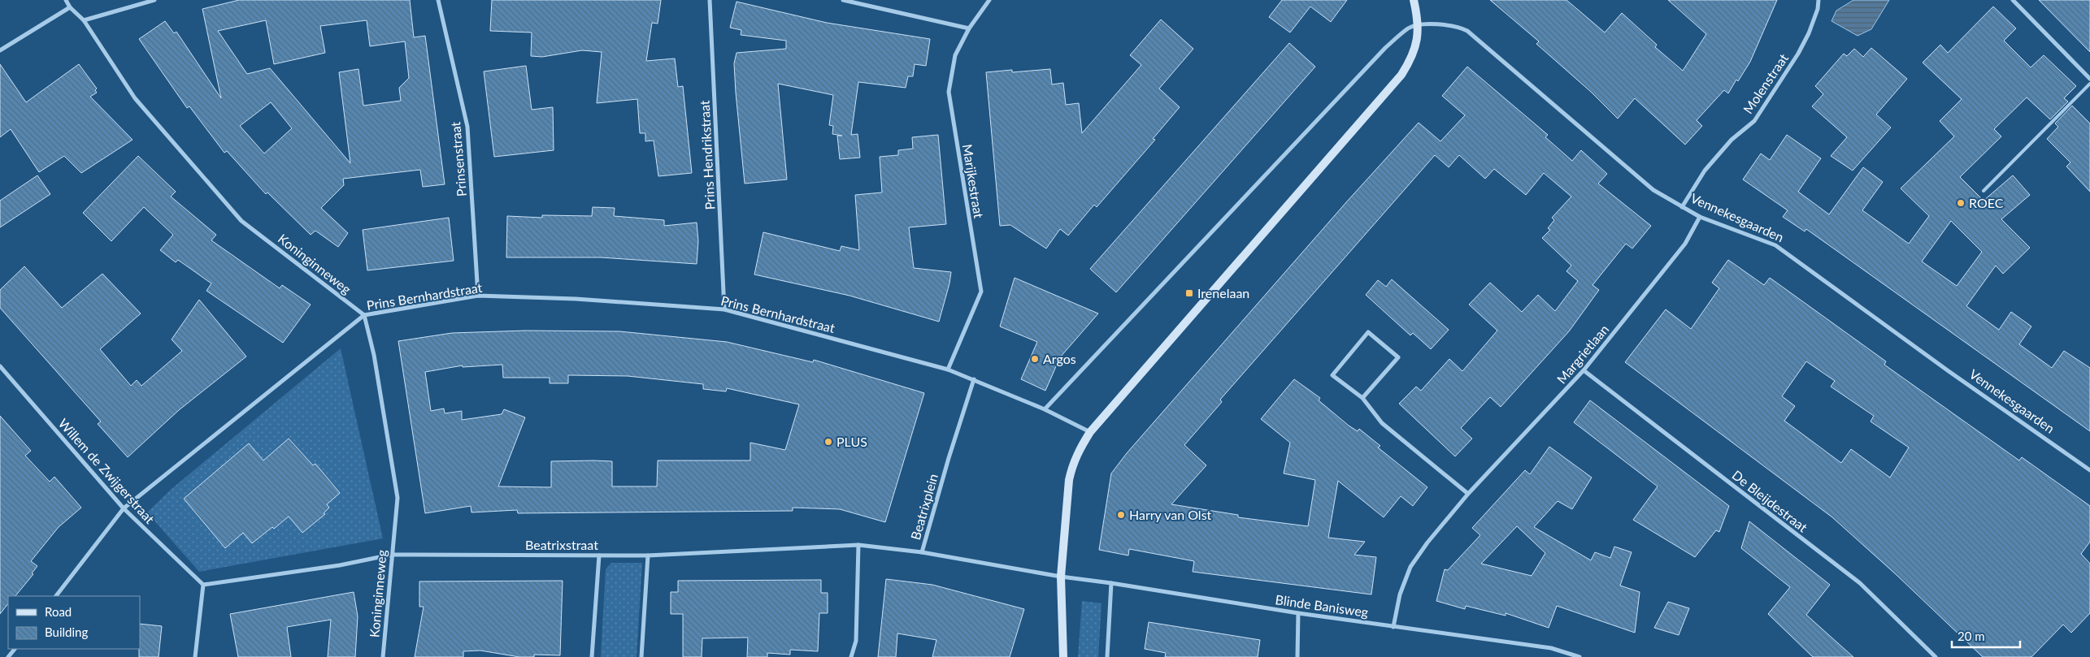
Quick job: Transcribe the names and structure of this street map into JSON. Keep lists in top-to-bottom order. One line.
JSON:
{"streets":{"street":["Molenstraat","Prins Hendrikstraat","Prinsenstraat","Marijkestraat","Vennekesgaarden","Koninginneweg","Prins Bernhardstraat","Margrietlaan","Willem de Zwijgerstraat","De Bleijdestraat","Beatrixplein","Beatrixstraat","Blinde Banisweg"]},"crossings":[["Molenstraat","Vennekesgaarden"],["Prins Hendrikstraat","Prins Bernhardstraat"],["Prinsenstraat","Prins Bernhardstraat"],["Marijkestraat","Prins Bernhardstraat"],["Vennekesgaarden","Margrietlaan"],["Koninginneweg","Prins Bernhardstraat"],["Koninginneweg","Beatrixstraat"],["Prins Bernhardstraat","Willem de Zwijgerstraat"],["Margrietlaan","De Bleijdestraat"],["Margrietlaan","Blinde Banisweg"],["Willem de Zwijgerstraat","Beatrixstraat"],["Beatrixplein","Beatrixstraat"],["Beatrixplein","Blinde Banisweg"]],"places":{"other":["ROEC","Argos","PLUS","Harry van Olst"],"transit":["Irenelaan"]},"legend":["Road","Building"],"scale_bar":"20 m"}
